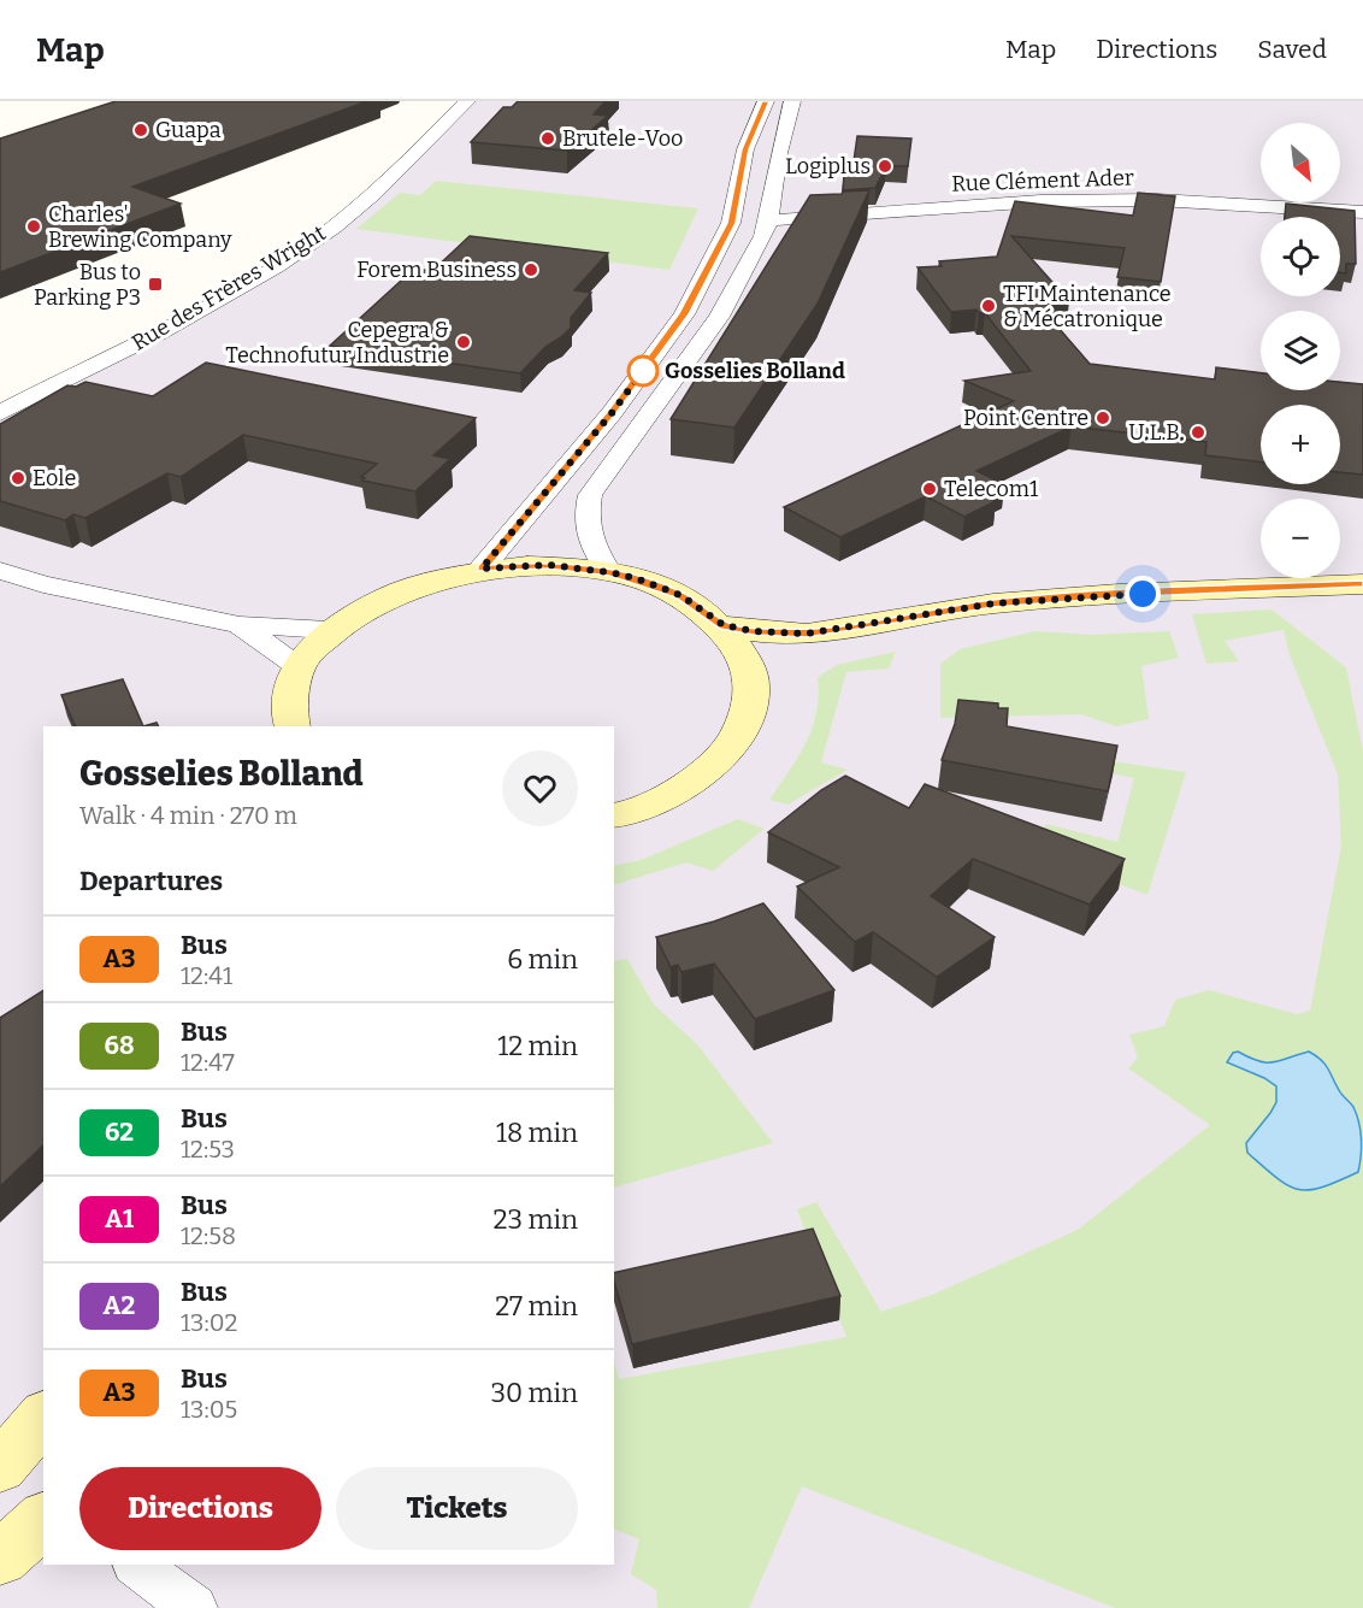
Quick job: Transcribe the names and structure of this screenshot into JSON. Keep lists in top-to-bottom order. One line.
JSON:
{"streets":{"street":["Rue Clément Ader","Rue des Frères Wright"]},"places":{"other":["Guapa","Brutele-Voo","Logiplus","Charles' Brewing Company","Forem Business","TFI Maintenance & Mécatronique","Cepegra & Technofutur Industrie","Gosselies Bolland","Point Centre","U.L.B.","Eole","Telecom1"],"transit":["Bus to Parking P3"]},"lines":["bus line A3"],"north":"bottom right","page":{"header":"Map","nav":["Map","Directions","Saved"],"map_buttons":["+","−"],"heading":[["Gosselies Bolland","Walk · 4 min · 270 m"],"Departures"],"list":[{"mark":"A3","name":"Bus","note":"12:41","value":"6 min"},{"mark":"68","name":"Bus","note":"12:47","value":"12 min"},{"mark":"62","name":"Bus","note":"12:53","value":"18 min"},{"mark":"A1","name":"Bus","note":"12:58","value":"23 min"},{"mark":"A2","name":"Bus","note":"13:02","value":"27 min"},{"mark":"A3","name":"Bus","note":"13:05","value":"30 min"}],"buttons":["Directions","Tickets"]}}
